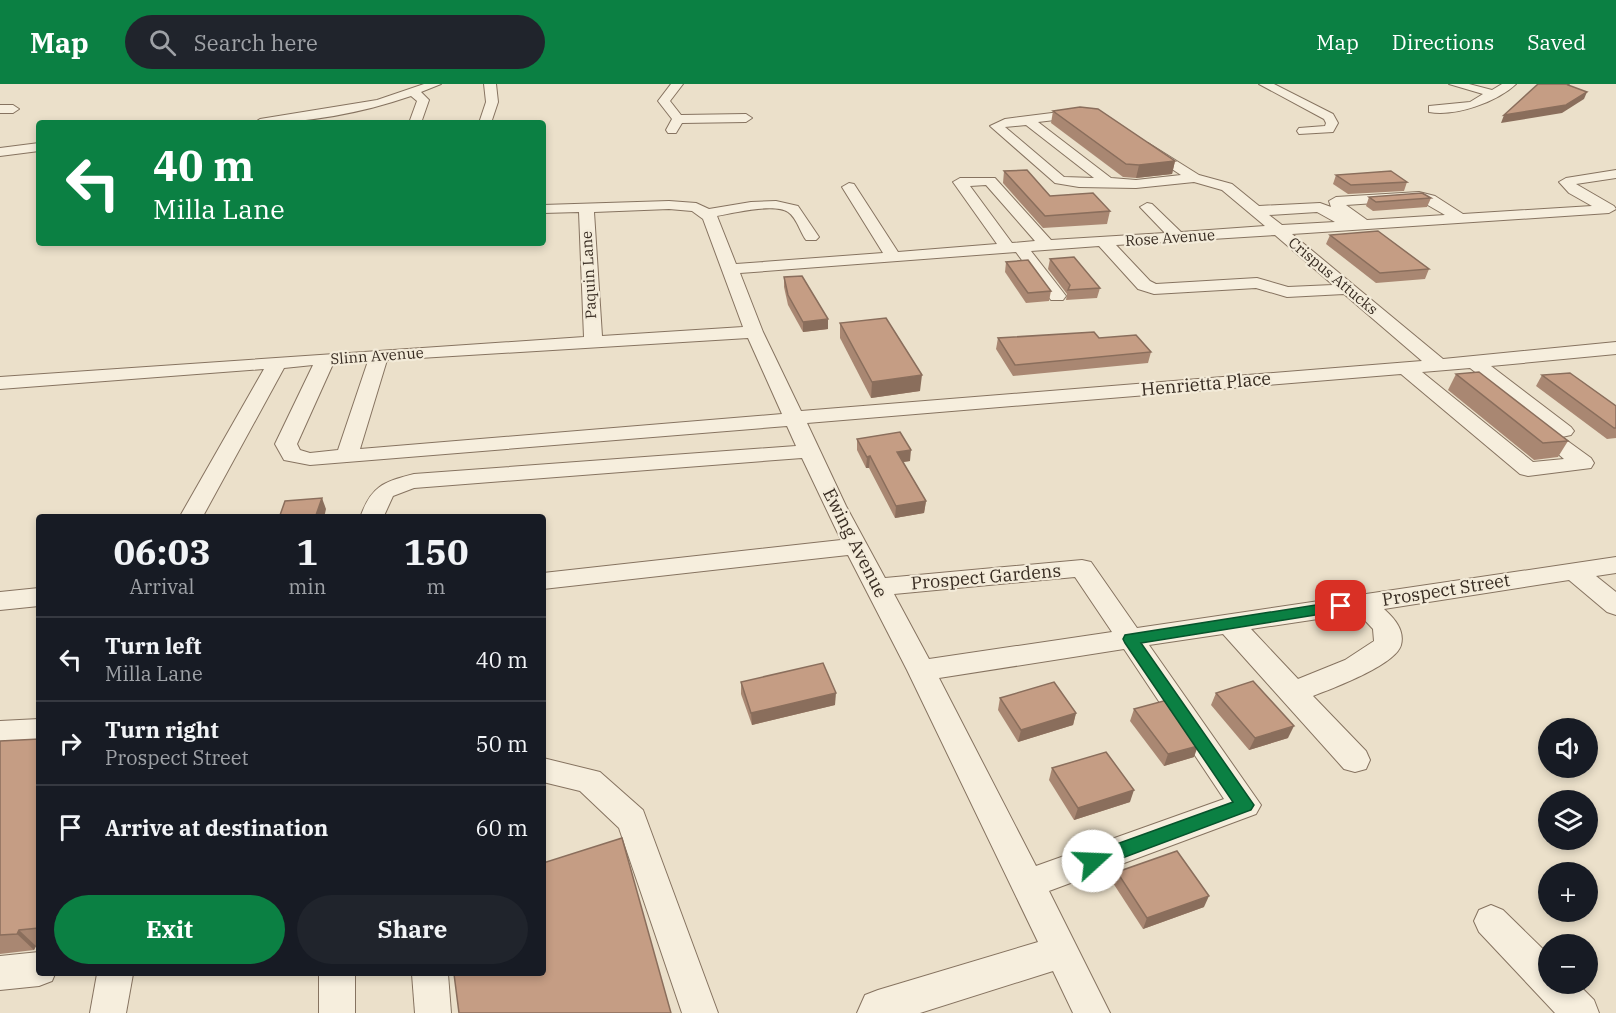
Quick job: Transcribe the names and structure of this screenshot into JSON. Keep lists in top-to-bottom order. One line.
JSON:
{"streets":{"street":["Rose Avenue","Paquin Lane","Crispus Attucks","Slinn Avenue","Henrietta Place","Ewing Avenue","Prospect Gardens","Prospect Street"]},"crossings":[["Rose Avenue","Crispus Attucks"],["Rose Avenue","Ewing Avenue"],["Paquin Lane","Slinn Avenue"],["Crispus Attucks","Henrietta Place"],["Slinn Avenue","Henrietta Place"],["Slinn Avenue","Ewing Avenue"],["Henrietta Place","Ewing Avenue"],["Ewing Avenue","Prospect Gardens"],["Ewing Avenue","Prospect Street"],["Prospect Gardens","Prospect Street"]],"page":{"header":"Map","search":"Search here","nav":["Map","Directions","Saved"],"turn":["40 m","Milla Lane"],"eta":["06:03","Arrival","1","min","150","m"],"list":[{"name":"Turn left","note":"Milla Lane","value":"40 m"},{"name":"Turn right","note":"Prospect Street","value":"50 m"},{"name":"Arrive at destination","value":"60 m"}],"map_buttons":["+","−"],"buttons":["Exit","Share"]}}
